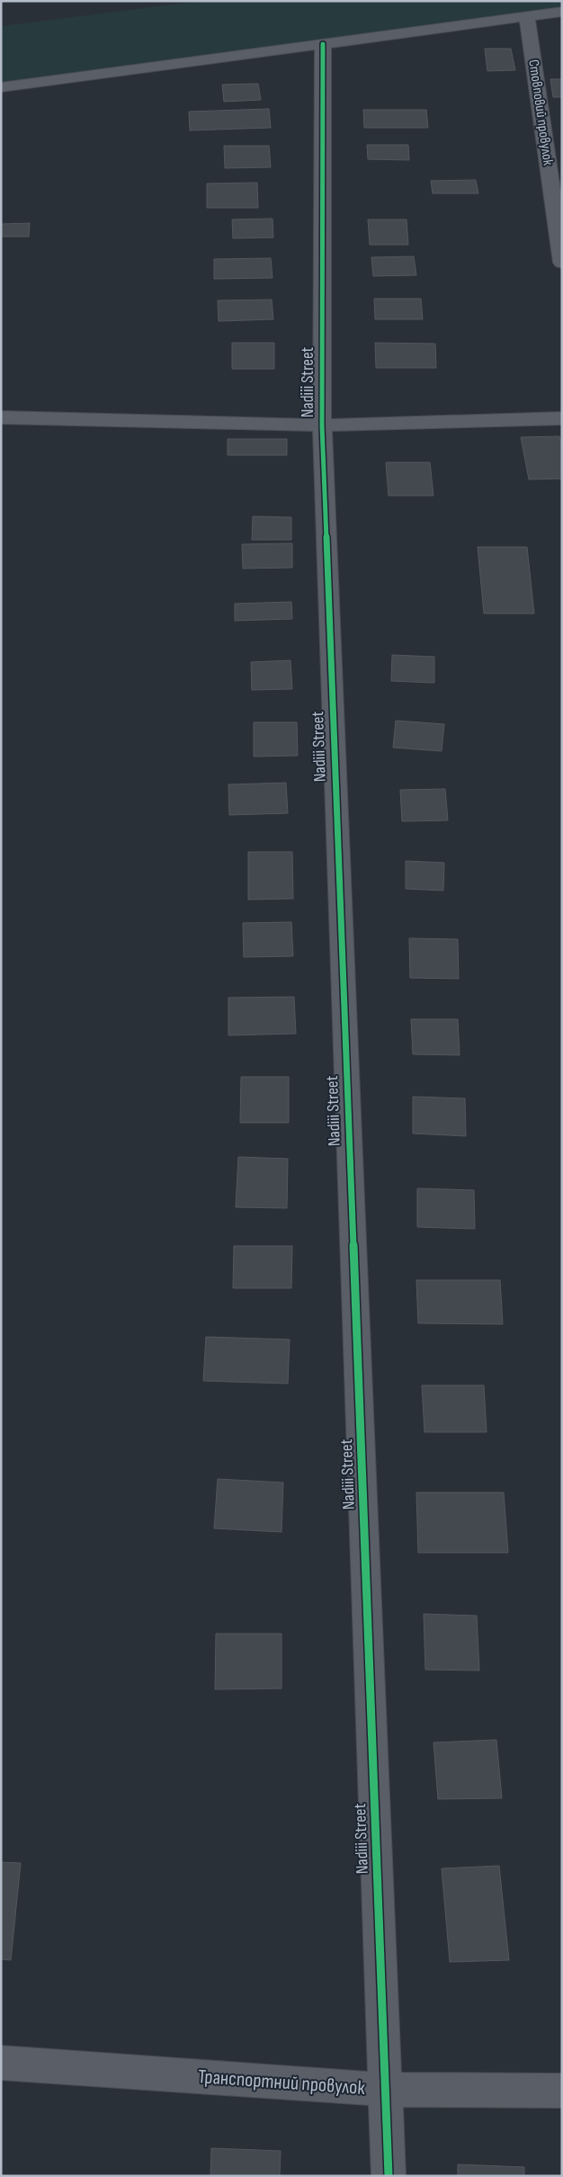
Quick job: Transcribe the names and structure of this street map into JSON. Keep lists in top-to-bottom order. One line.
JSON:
{"streets":{"street":["Стовповий провулок","Nadiii Street","Транспортний провулок"]},"crossings":[["Nadiii Street","Транспортний провулок"]]}
